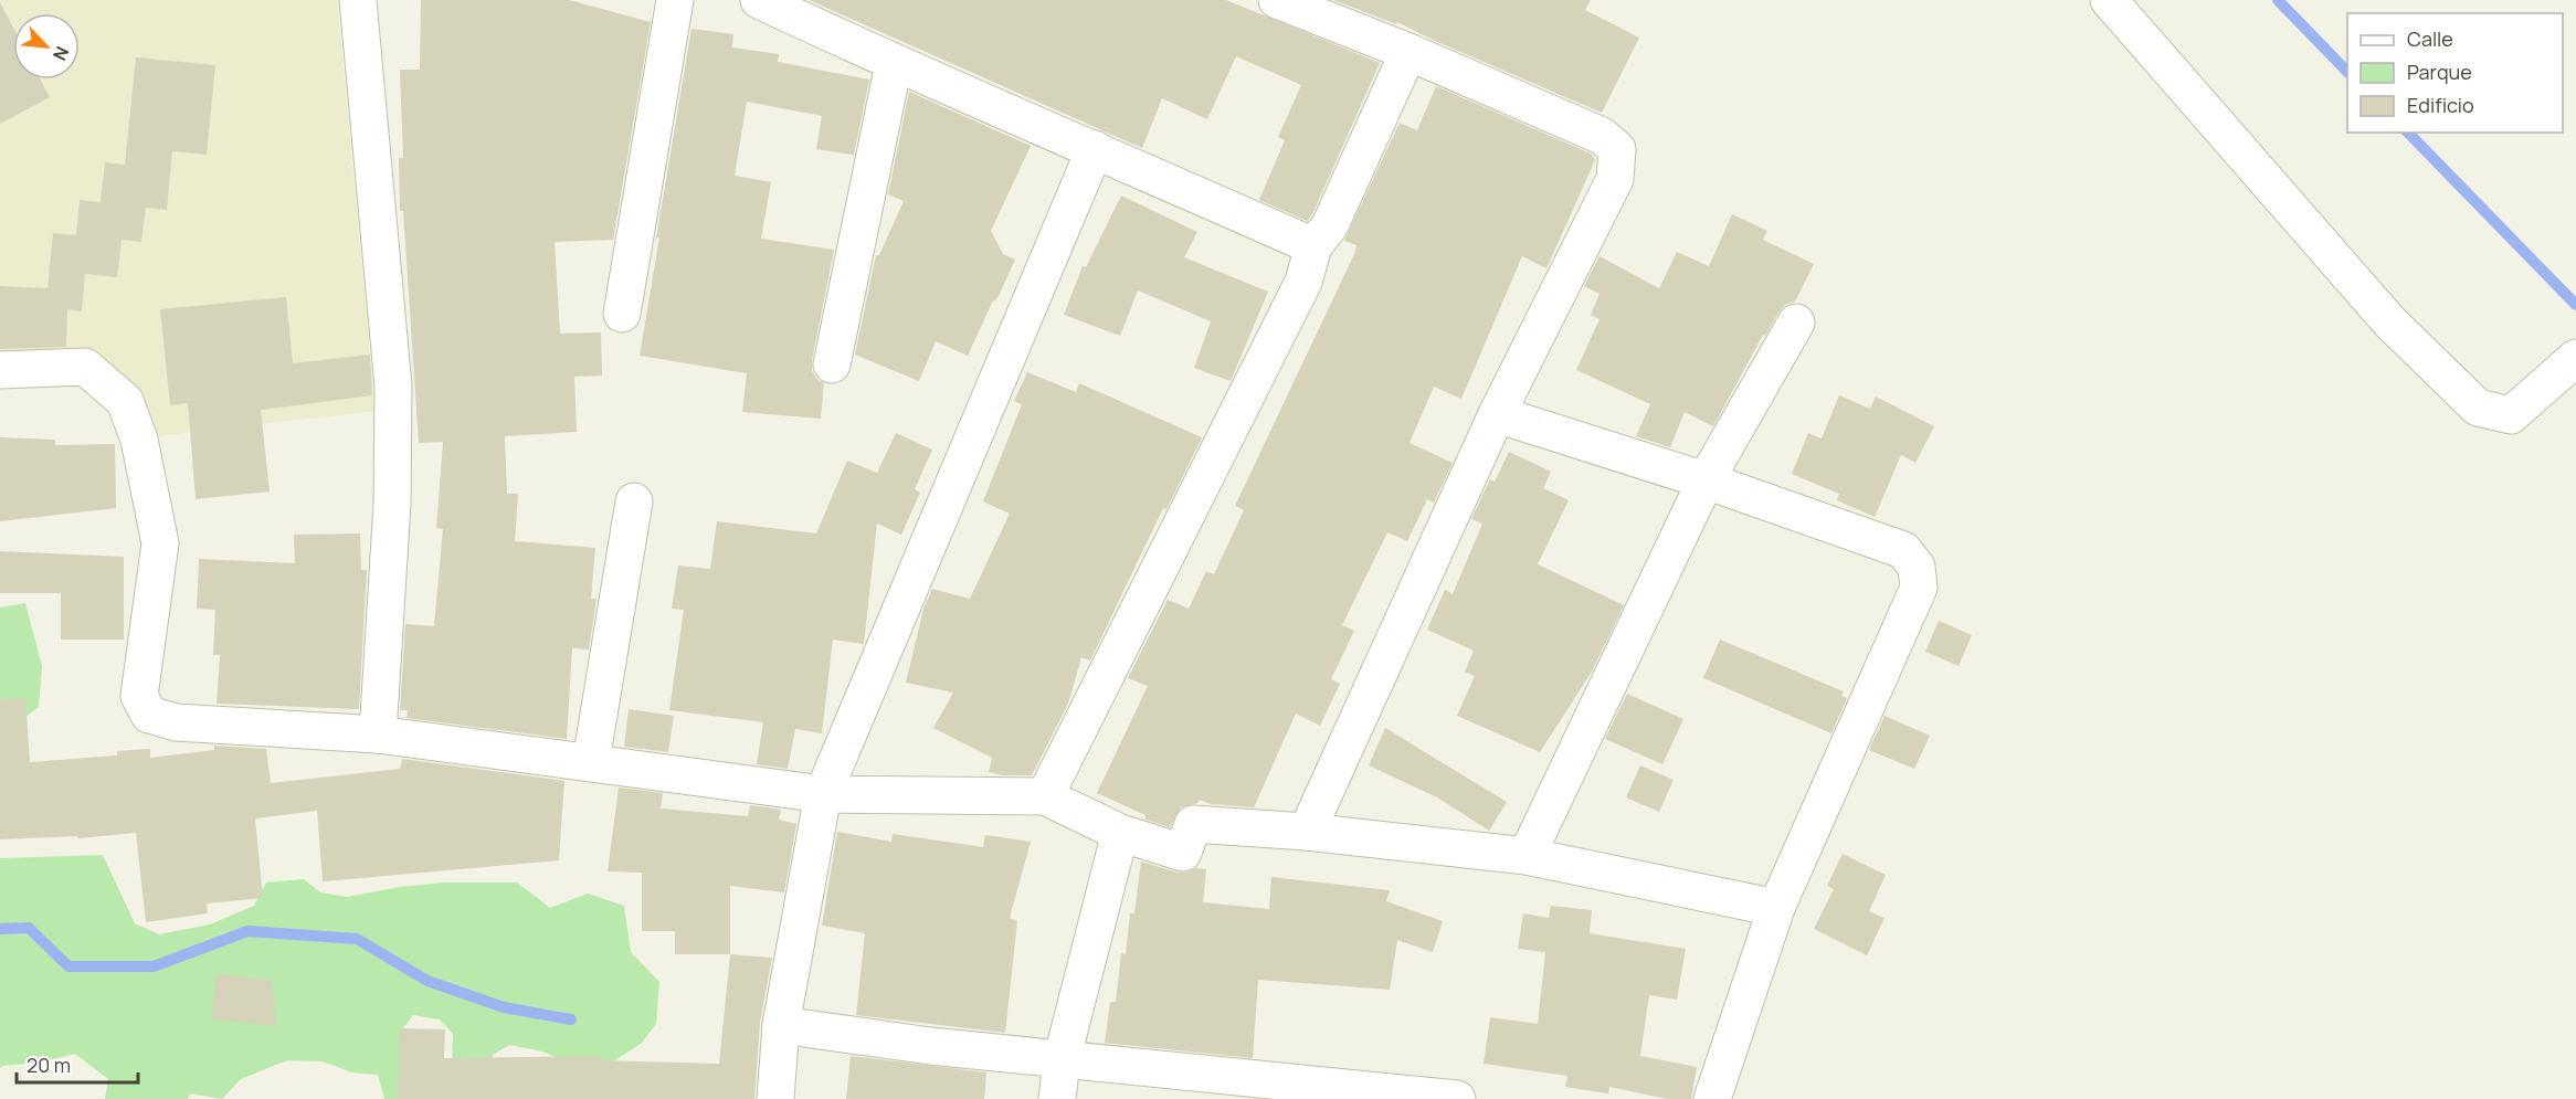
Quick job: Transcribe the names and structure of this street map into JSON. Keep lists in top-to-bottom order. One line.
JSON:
{"legend":["Calle","Parque","Edificio"],"scale_bar":"20 m","north":"bottom right"}
